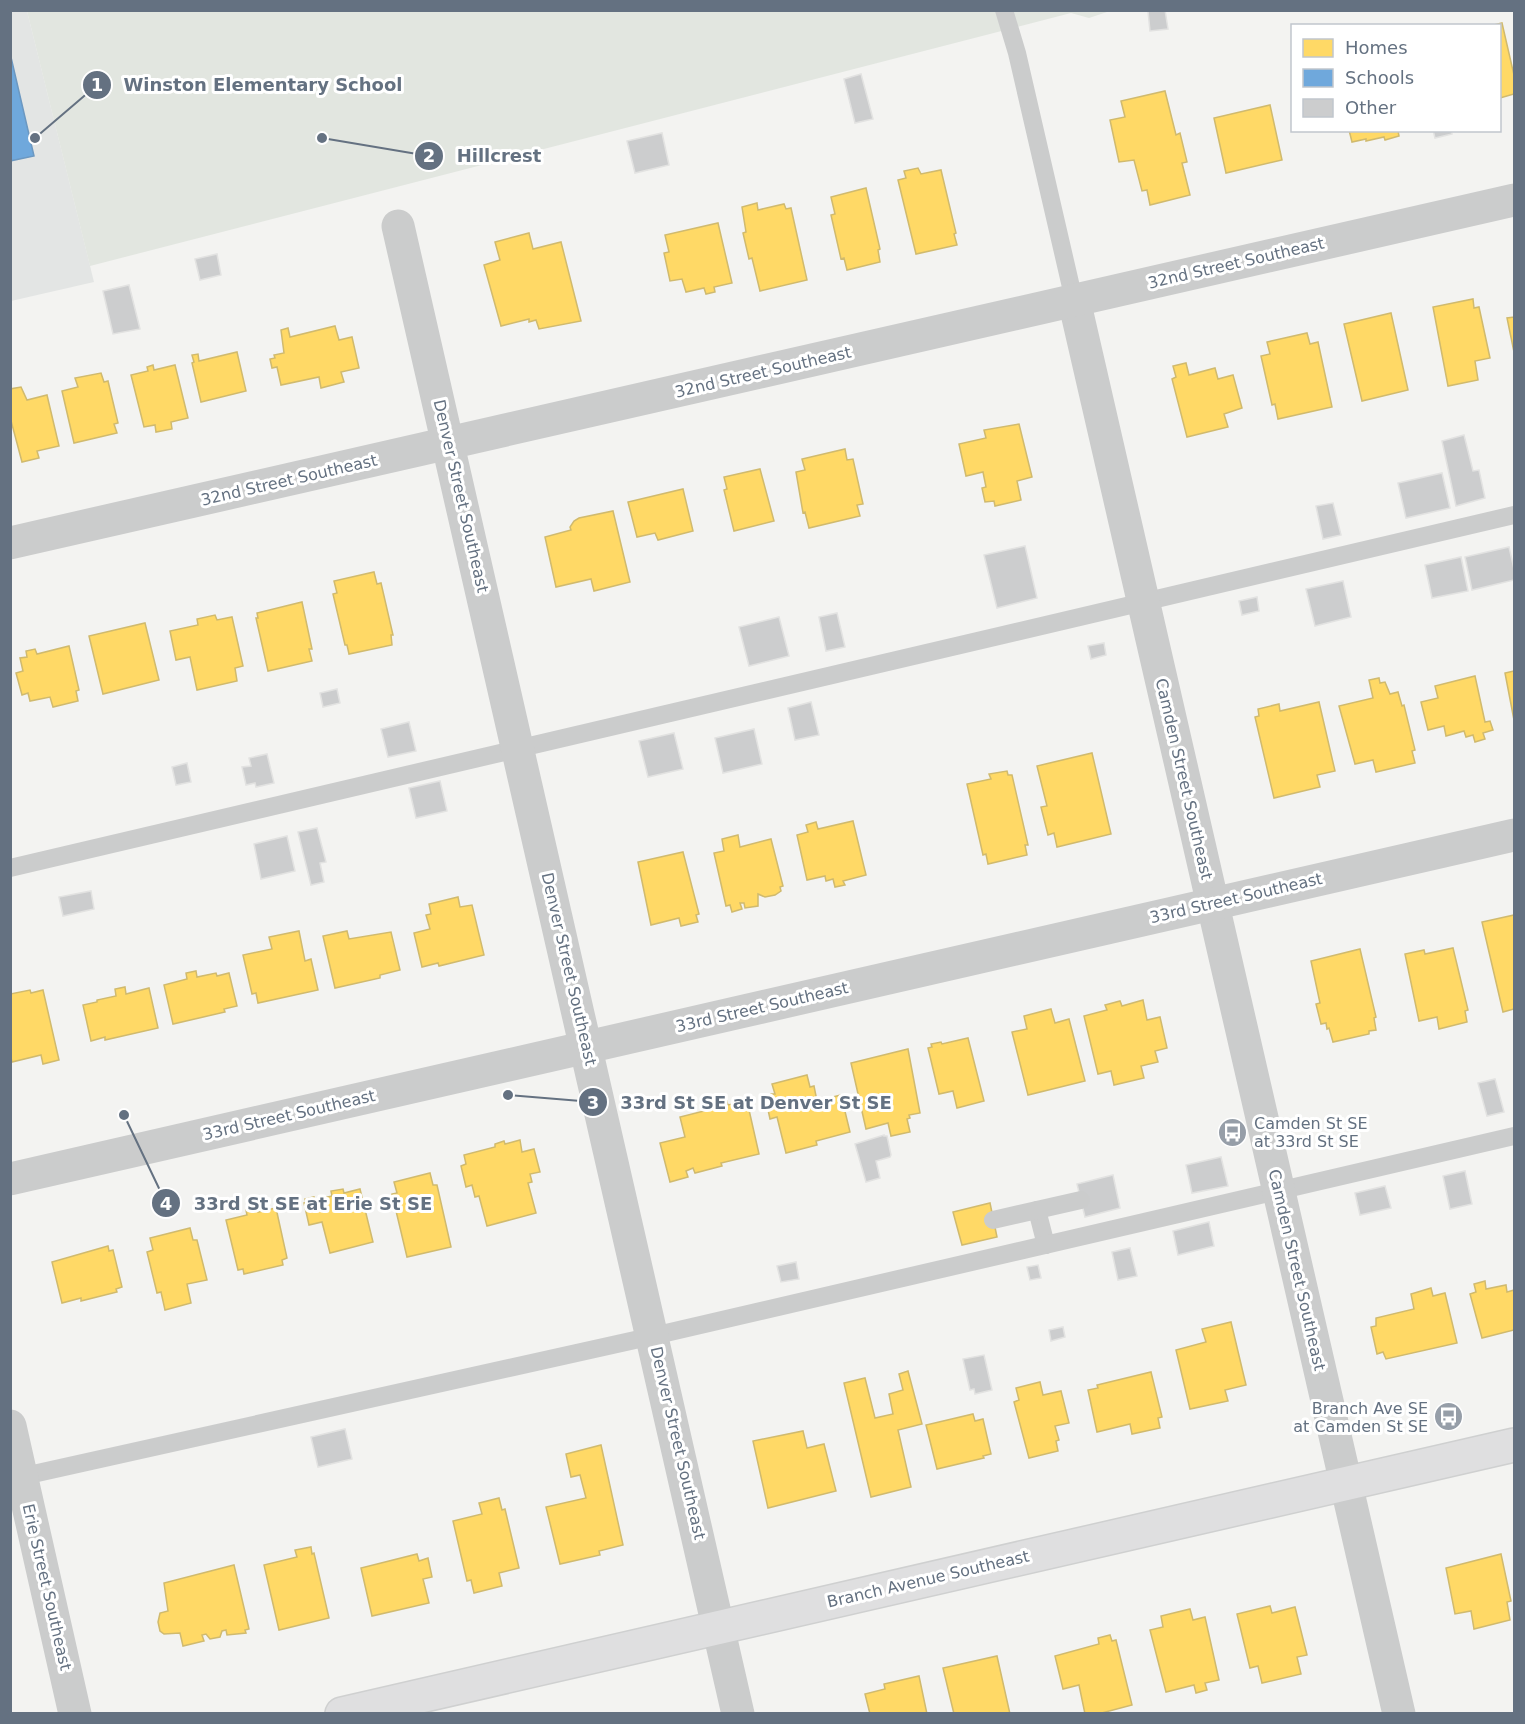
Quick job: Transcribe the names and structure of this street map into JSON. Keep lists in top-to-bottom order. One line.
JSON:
{"streets":{"highway":["Branch Avenue Southeast"],"street":["32nd Street Southeast","Denver Street Southeast","Camden Street Southeast","33rd Street Southeast","Erie Street Southeast"]},"crossings":[["32nd Street Southeast","Denver Street Southeast"],["32nd Street Southeast","Camden Street Southeast"],["Denver Street Southeast","33rd Street Southeast"],["Denver Street Southeast","Branch Avenue Southeast"],["Camden Street Southeast","33rd Street Southeast"],["Camden Street Southeast","Branch Avenue Southeast"]],"places":{"other":["Winston Elementary School","Hillcrest","33rd St SE at Denver St SE","33rd St SE at Erie St SE"],"bus stop":["Camden St SE at 33rd St SE","Branch Ave SE at Camden St SE"]},"legend":["Homes","Schools","Other"]}
